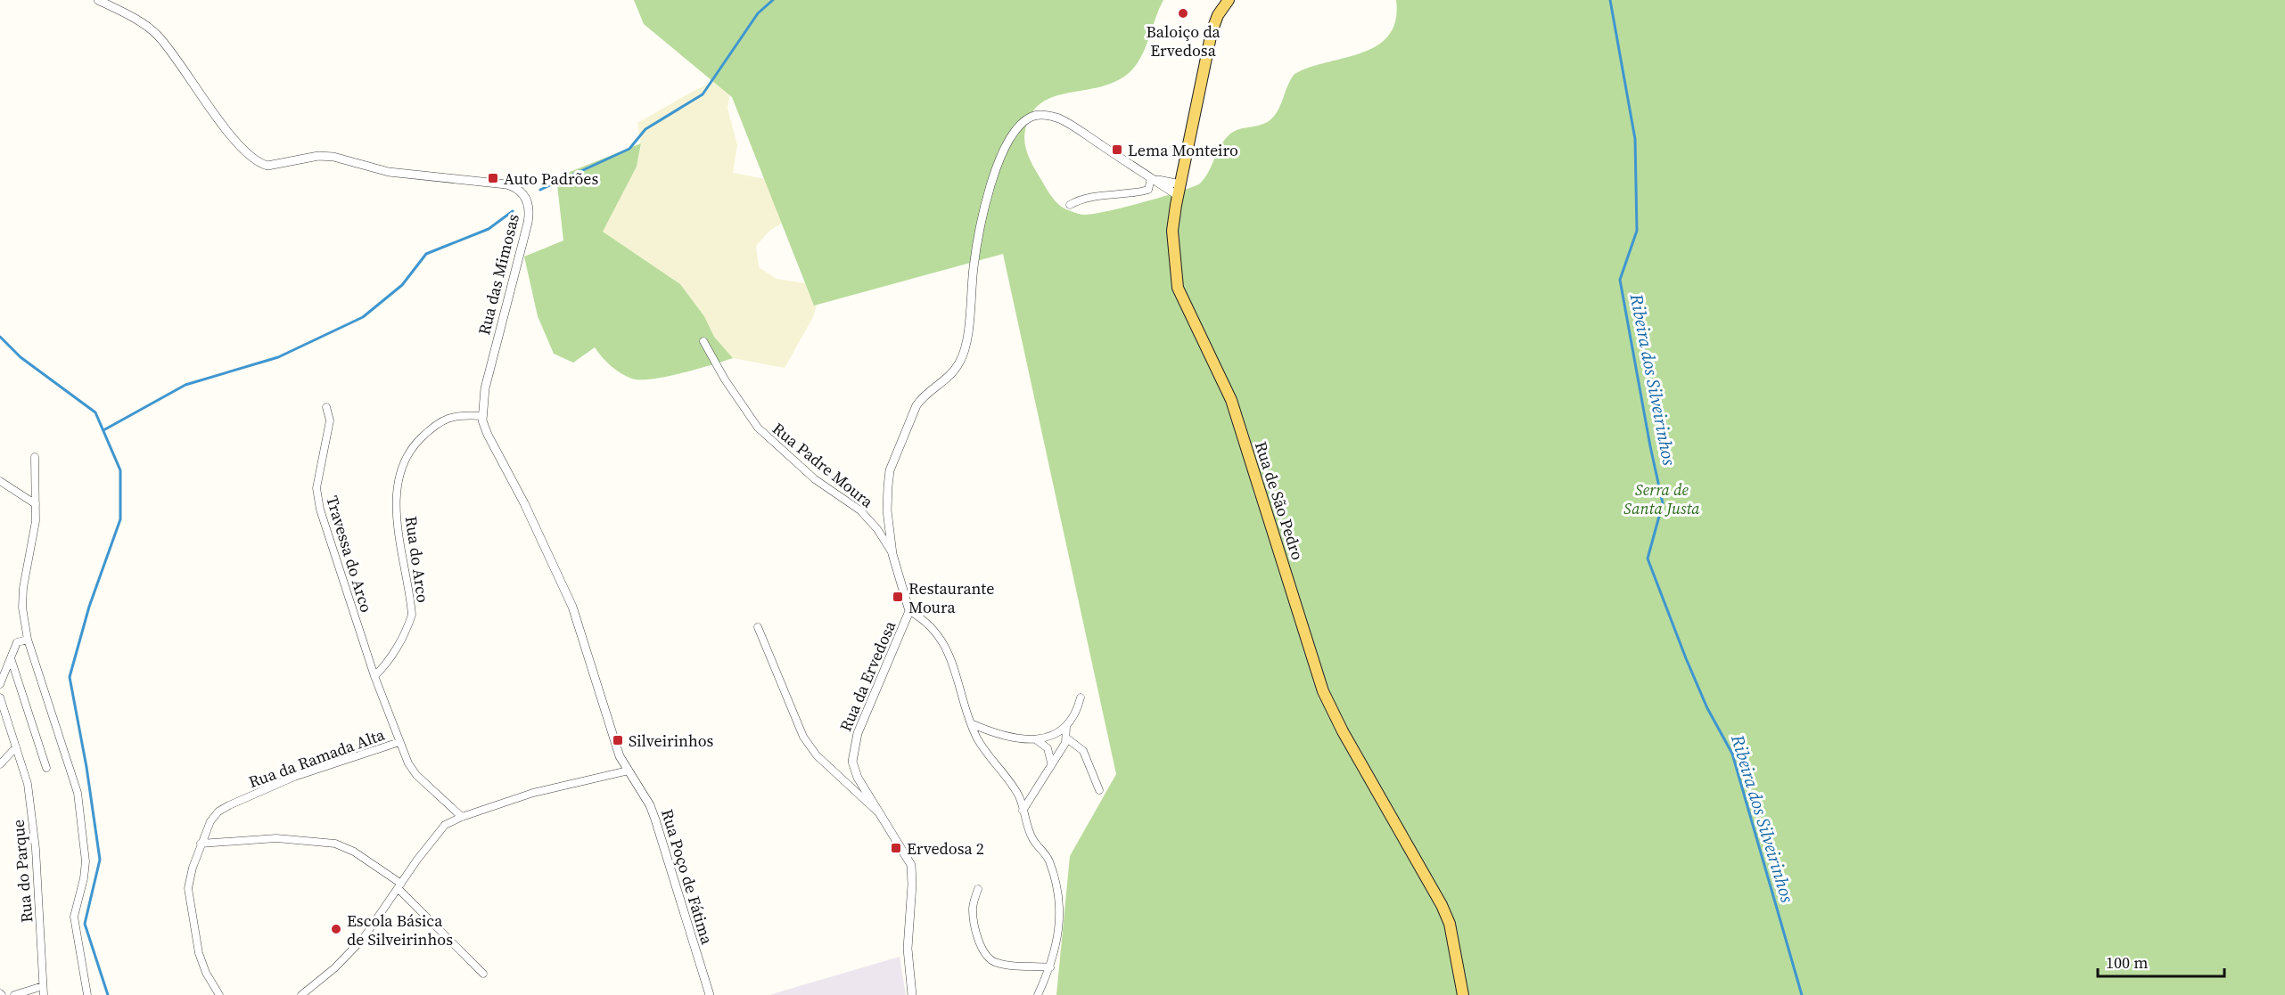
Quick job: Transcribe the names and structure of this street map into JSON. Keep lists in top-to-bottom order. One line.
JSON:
{"streets":{"main road":["Rua de São Pedro"],"street":["Rua das Mimosas","Rua Padre Moura","Travessa do Arco","Rua do Arco","Rua da Ervedosa","Rua da Ramada Alta","Rua do Parque","Rua Poço de Fátima"]},"crossings":[["Rua das Mimosas","Rua do Arco"],["Rua das Mimosas","Rua Poço de Fátima"],["Rua Padre Moura","Rua da Ervedosa"],["Rua de São Pedro","Rua da Ervedosa"],["Travessa do Arco","Rua do Arco"]],"water":["Ribeira dos Silveirinhos"],"parks":["Serra de Santa Justa"],"places":{"other":["Baloiço da Ervedosa","Escola Básica de Silveirinhos"],"transit":["Lema Monteiro","Auto Padrões","Restaurante Moura","Silveirinhos","Ervedosa 2"]},"scale_bar":"100 m"}
